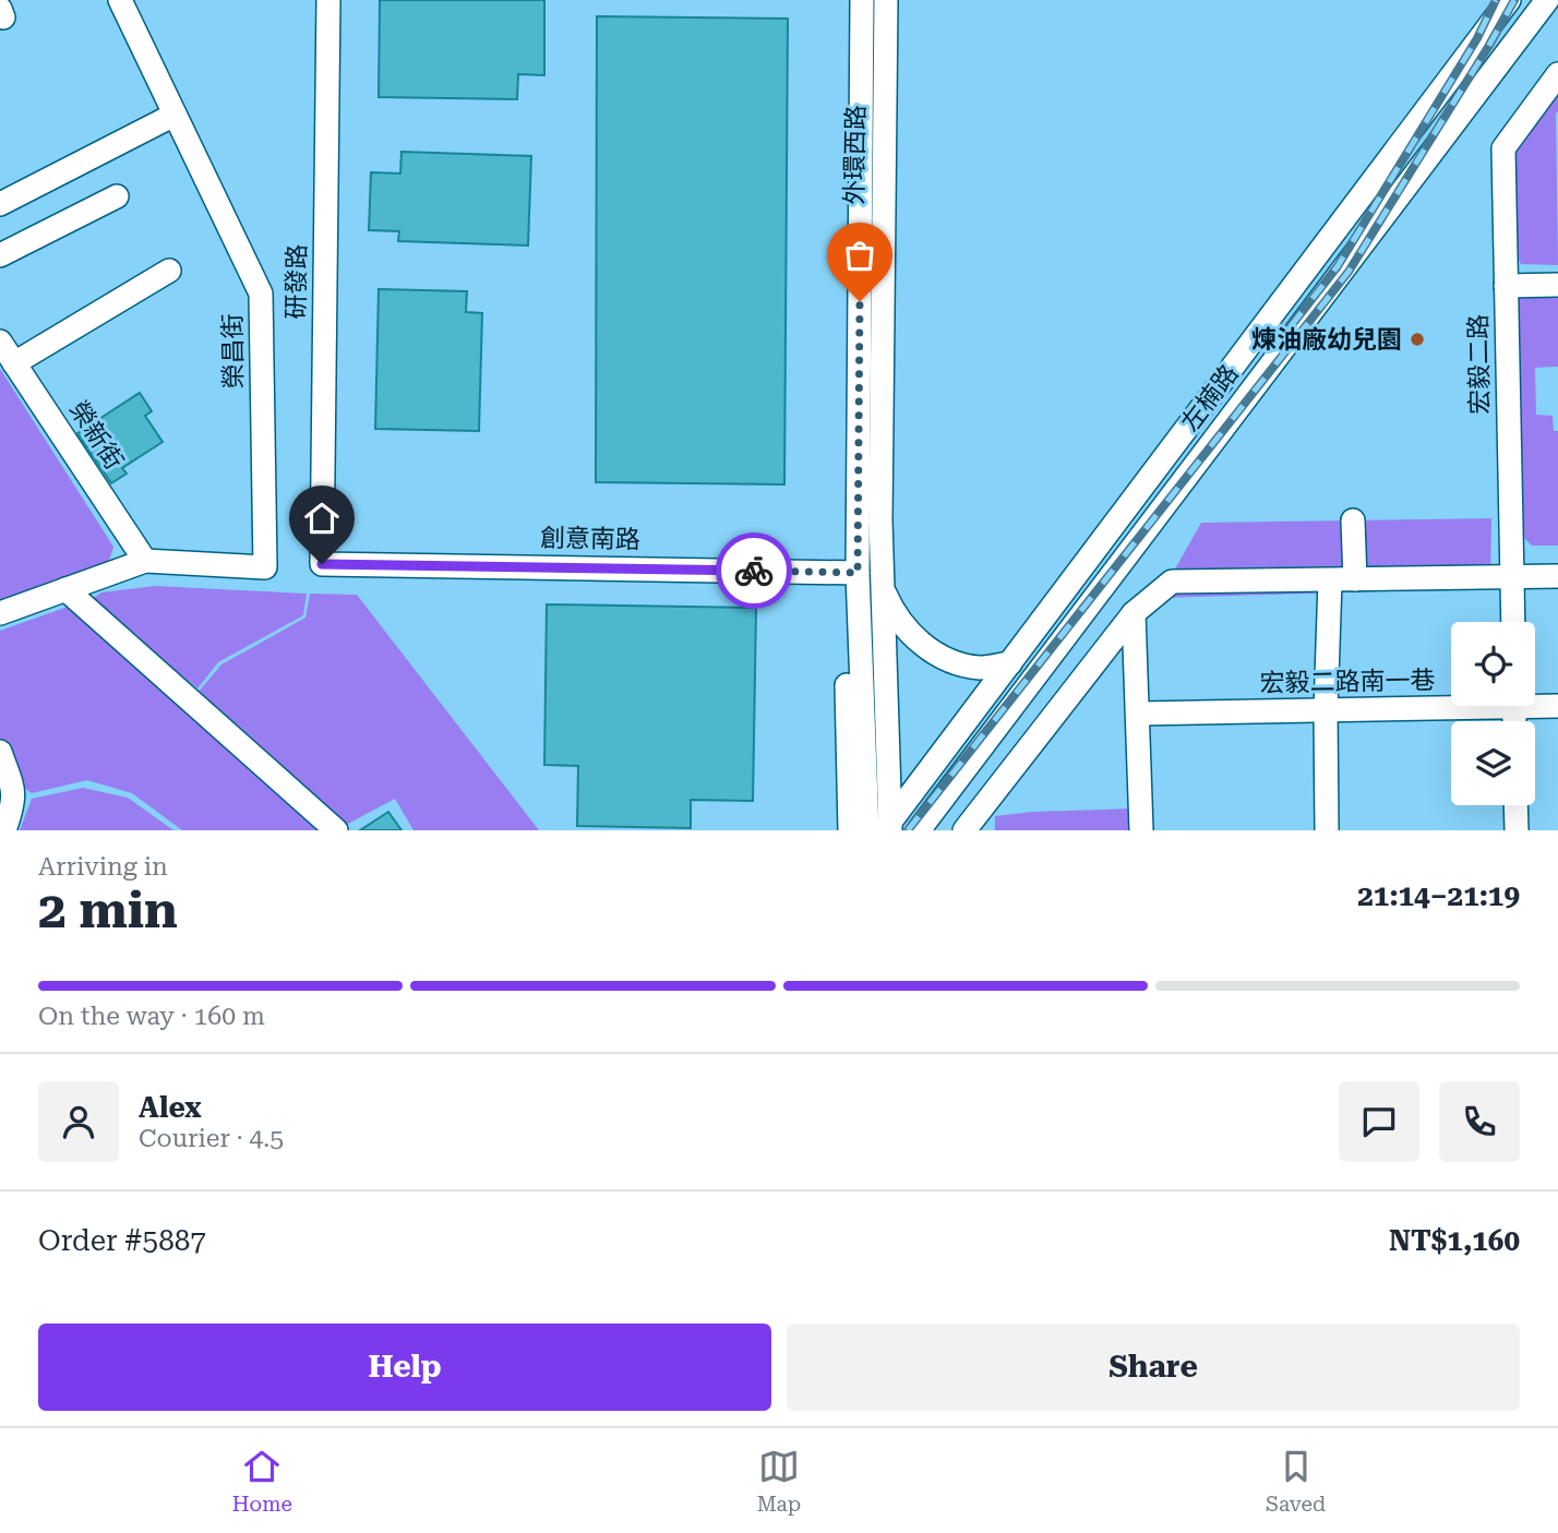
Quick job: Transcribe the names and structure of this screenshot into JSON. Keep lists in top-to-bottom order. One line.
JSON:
{"streets":{"street":["外環西路","研發路","榮昌街","宏毅二路","左楠路","榮新街","創意南路","宏毅二路南一巷"]},"crossings":[["外環西路","左楠路"],["外環西路","創意南路"],["研發路","創意南路"],["榮昌街","榮新街"]],"places":["煉油廠幼兒園"],"page":{"heading":["2 min","Arriving in","21:14–21:19"],"panel":["Alex","Courier · 4.5","Order #5887","NT$1,160"],"bar":"On the way · 160 m","buttons":["Help","Share"],"tabs":["Home","Map","Saved"]}}
